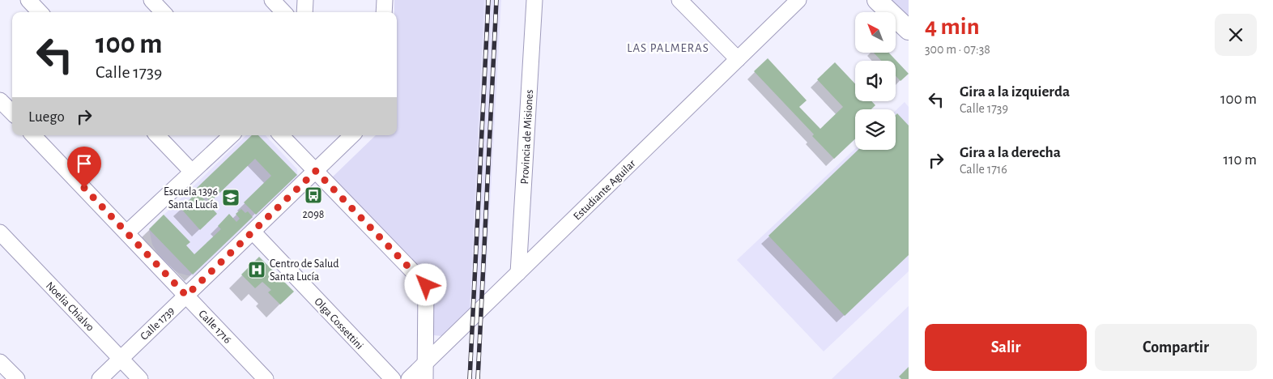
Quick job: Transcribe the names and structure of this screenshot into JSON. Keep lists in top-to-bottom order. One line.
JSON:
{"streets":{"street":["Provincia de Misiones","Estudiante Aguilar","Noelia Chialvo","Calle 1739","Olga Cossettini","Calle 1716"]},"crossings":[["Provincia de Misiones","Estudiante Aguilar"],["Noelia Chialvo","Calle 1739"],["Calle 1739","Olga Cossettini"],["Calle 1739","Calle 1716"]],"districts":["LAS PALMERAS"],"places":{"bus stop":["2098"],"school or university":["Escuela 1396 Santa Lucía"],"hospital":["Centro de Salud Santa Lucía"]},"north":"top left","page":{"heading":["4 min","300 m · 07:38"],"turn":["100 m","Calle 1739"],"list":[{"name":"Gira a la izquierda","note":"Calle 1739","value":"100 m"},{"name":"Gira a la derecha","note":"Calle 1716","value":"110 m"}],"then":"Luego","buttons":["Salir","Compartir"]}}
